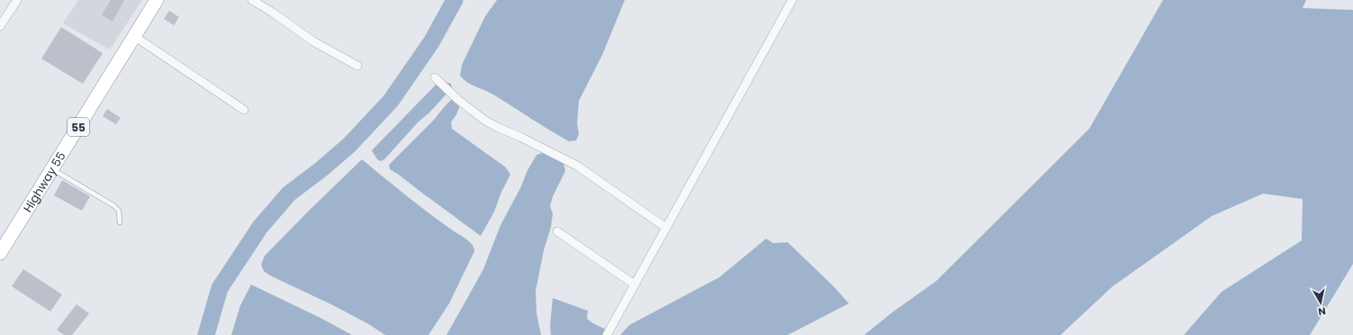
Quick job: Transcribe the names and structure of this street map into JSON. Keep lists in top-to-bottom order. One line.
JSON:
{"streets":{"highway":["55","Highway 55"]},"north":"bottom"}
